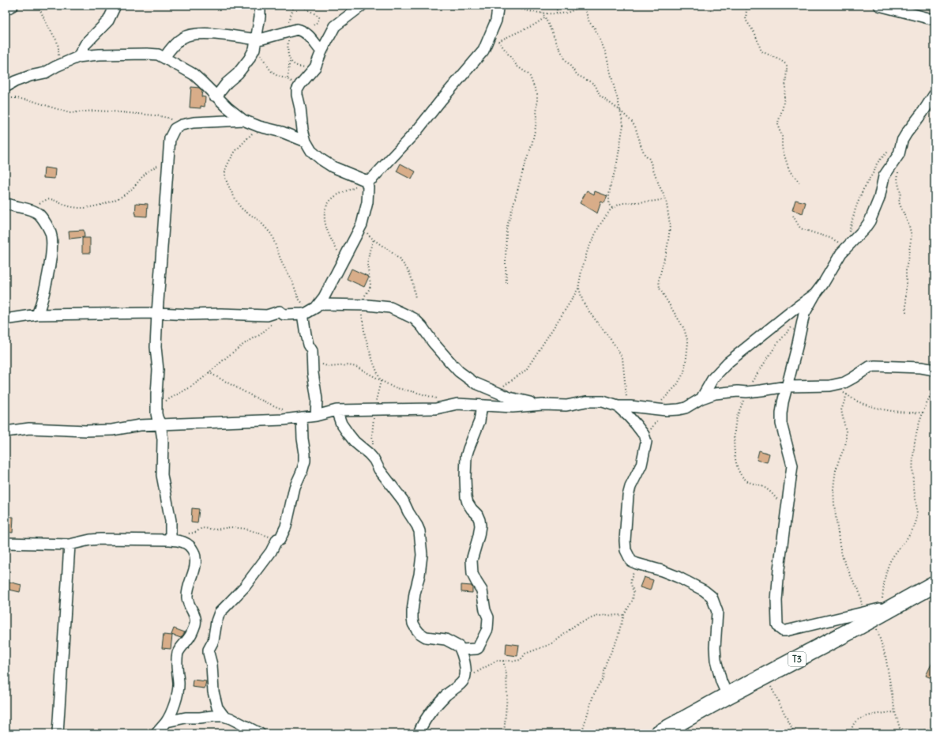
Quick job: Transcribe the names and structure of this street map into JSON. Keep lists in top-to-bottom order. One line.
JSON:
{"streets":{"highway":["T3"]}}
